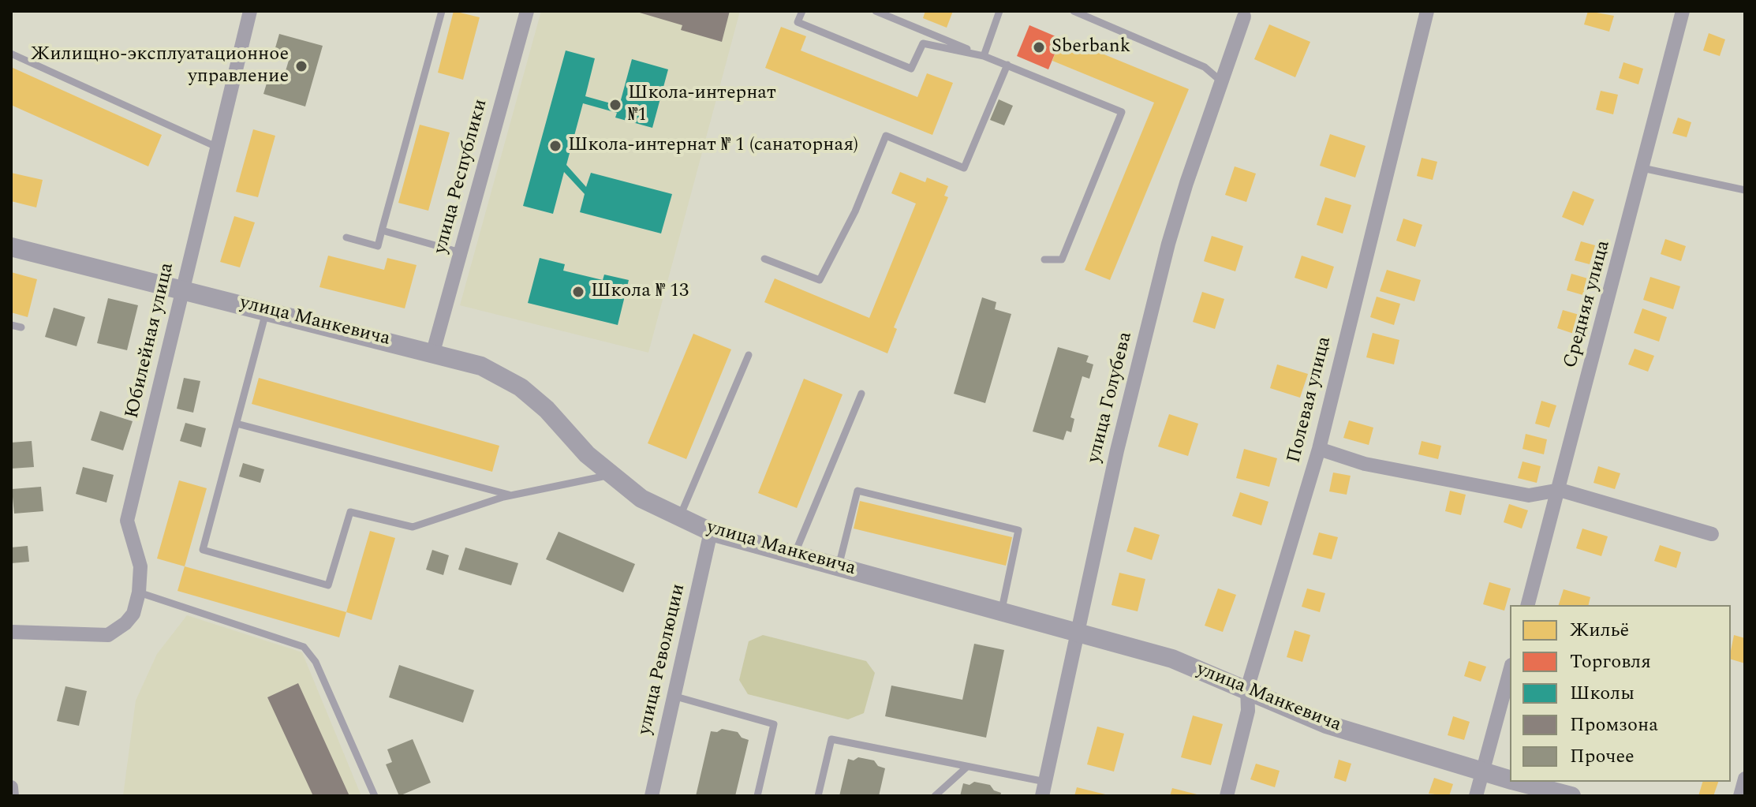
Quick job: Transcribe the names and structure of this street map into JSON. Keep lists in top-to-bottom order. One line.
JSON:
{"streets":{"street":["улица Республики","Средняя улица","улица Манкевича","Юбилейная улица","улица Голубева","Полевая улица","улица Революции"]},"crossings":[["улица Республики","улица Манкевича"],["улица Манкевича","Юбилейная улица"],["улица Манкевича","улица Голубева"],["улица Манкевича","Полевая улица"],["улица Манкевича","улица Революции"]],"places":["Sberbank","Жилищно-эксплуатационное управление","Школа-интернат №1","Школа-интернат № 1 (санаторная)","Школа № 13"],"legend":["Жильё","Торговля","Школы","Промзона","Прочее"]}
